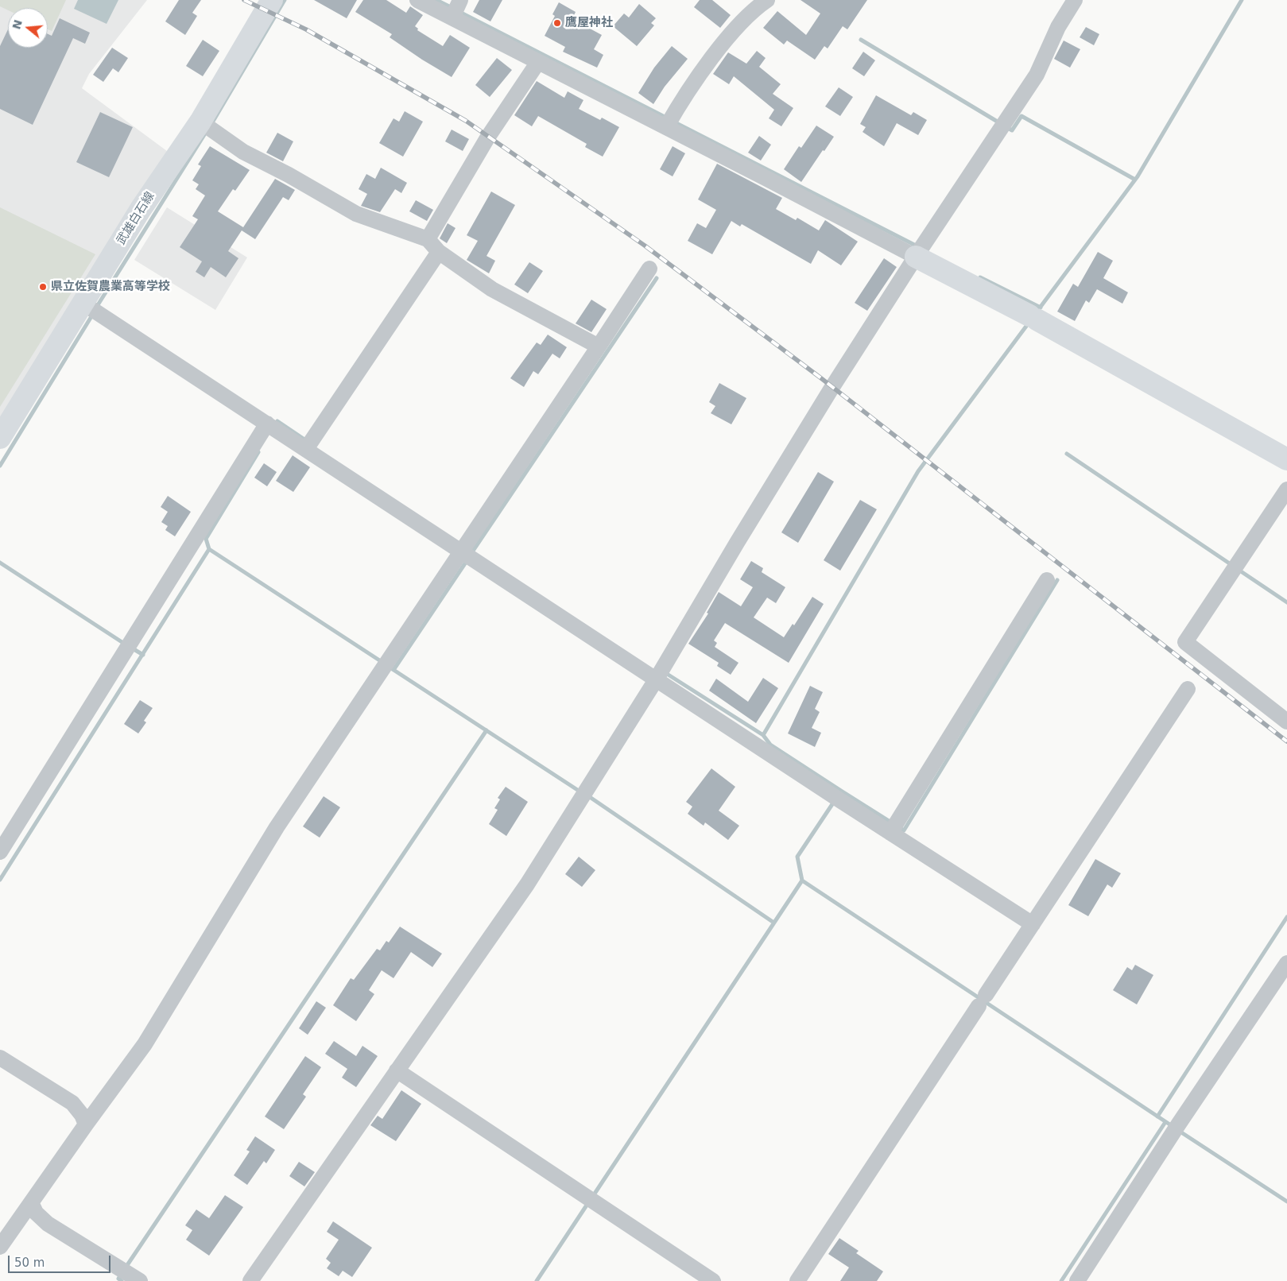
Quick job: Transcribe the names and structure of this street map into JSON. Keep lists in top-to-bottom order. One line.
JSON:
{"streets":{"main road":["武雄白石線"]},"places":["鷹屋神社","県立佐賀農業高等学校"],"scale_bar":"50 m","north":"left"}
